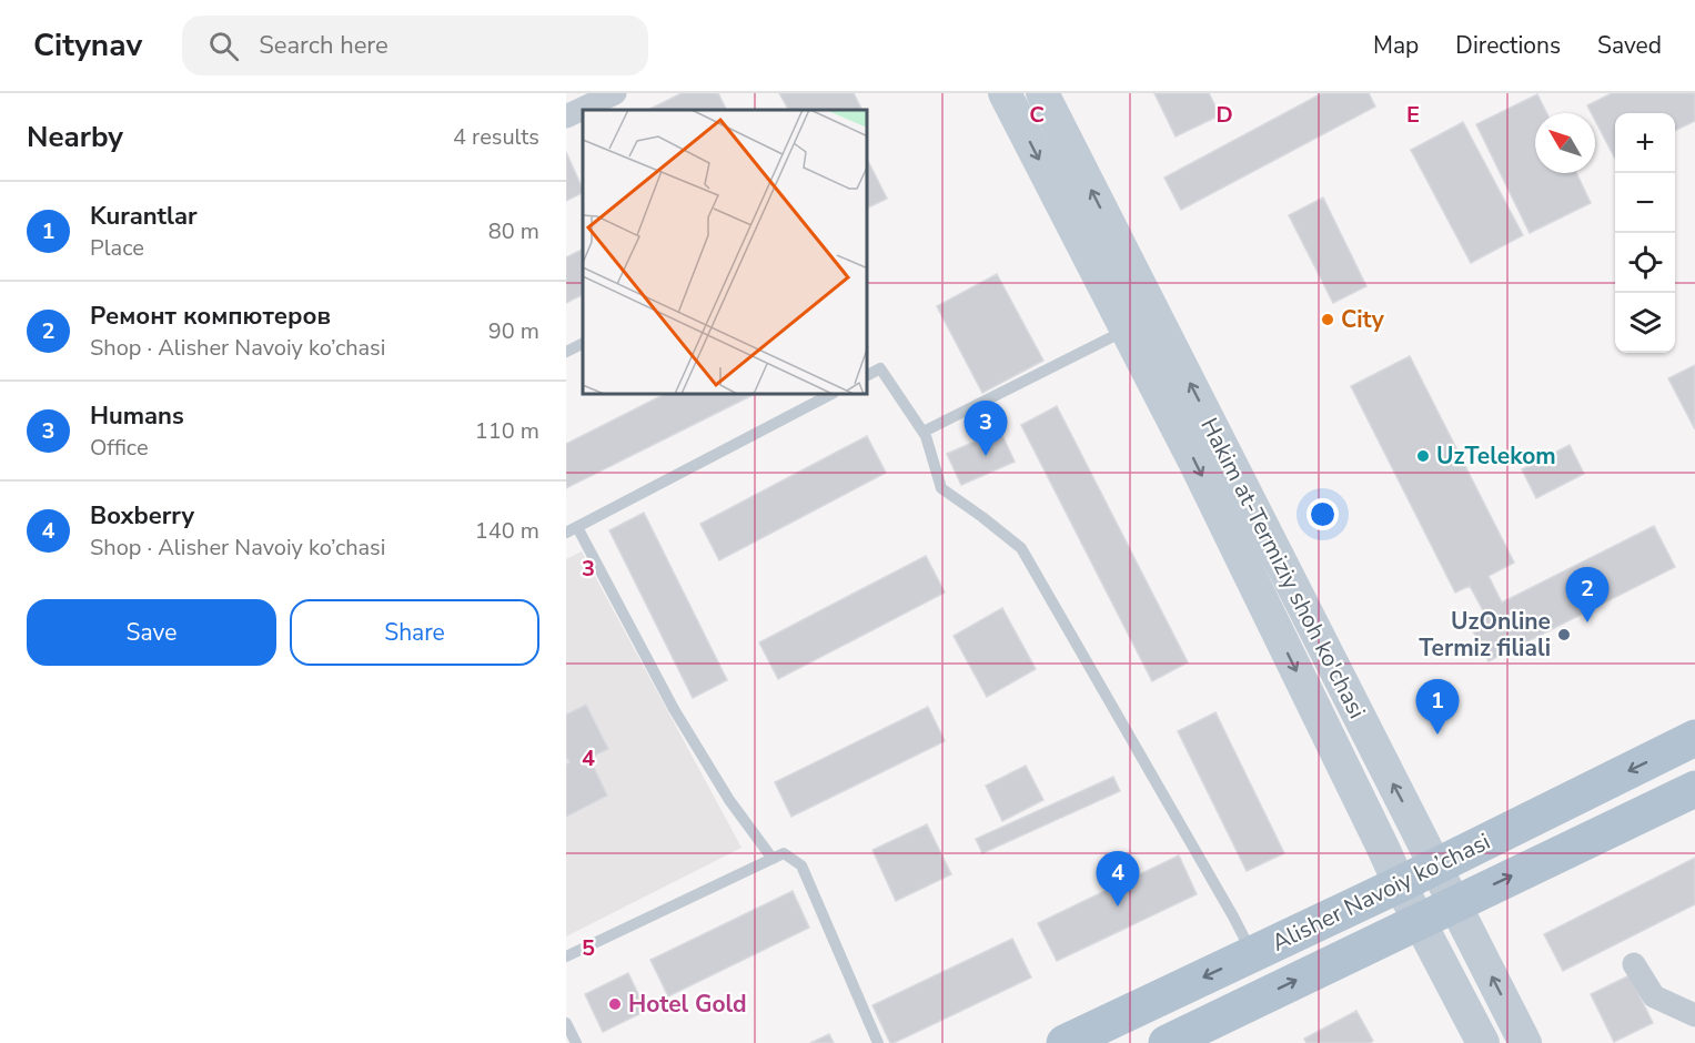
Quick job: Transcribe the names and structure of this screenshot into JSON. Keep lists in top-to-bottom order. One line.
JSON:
{"streets":{"main road":["Hakim at-Termiziy shoh ko'chasi","Alisher Navoiy ko’chasi"]},"crossings":[["Hakim at-Termiziy shoh ko'chasi","Alisher Navoiy ko’chasi"]],"places":["City","UzTelekom","UzOnline Termiz filiali","Hotel Gold"],"north":"top left","page":{"header":"Citynav","search":"Search here","nav":["Map","Directions","Saved"],"heading":["Nearby","4 results"],"map_buttons":["+","−"],"list":[{"mark":"1","name":"Kurantlar","note":"Place","value":"80 m"},{"mark":"2","name":"Ремонт компютеров","note":"Shop · Alisher Navoiy ko’chasi","value":"90 m"},{"mark":"3","name":"Humans","note":"Office","value":"110 m"},{"mark":"4","name":"Boxberry","note":"Shop · Alisher Navoiy ko’chasi","value":"140 m"}],"pins":["3","2","1","4"],"buttons":["Save","Share"]},"grid":{"columns":["C","D","E"],"rows":["3","4","5"]}}
